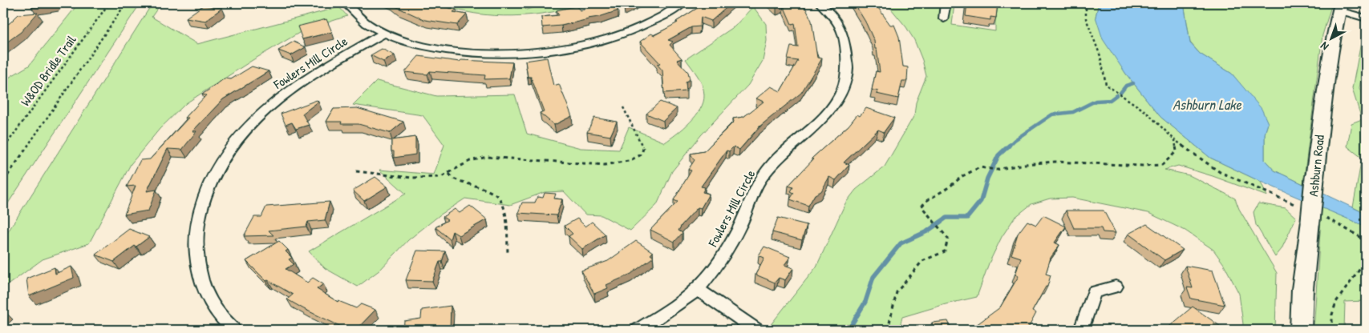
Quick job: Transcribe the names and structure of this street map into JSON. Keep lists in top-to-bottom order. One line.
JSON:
{"streets":{"main road":["Ashburn Road"],"street":["Fowlers Mill Circle"],"path":["W&OD Bridle Trail"]},"water":["Ashburn Lake"],"north":"bottom left"}
